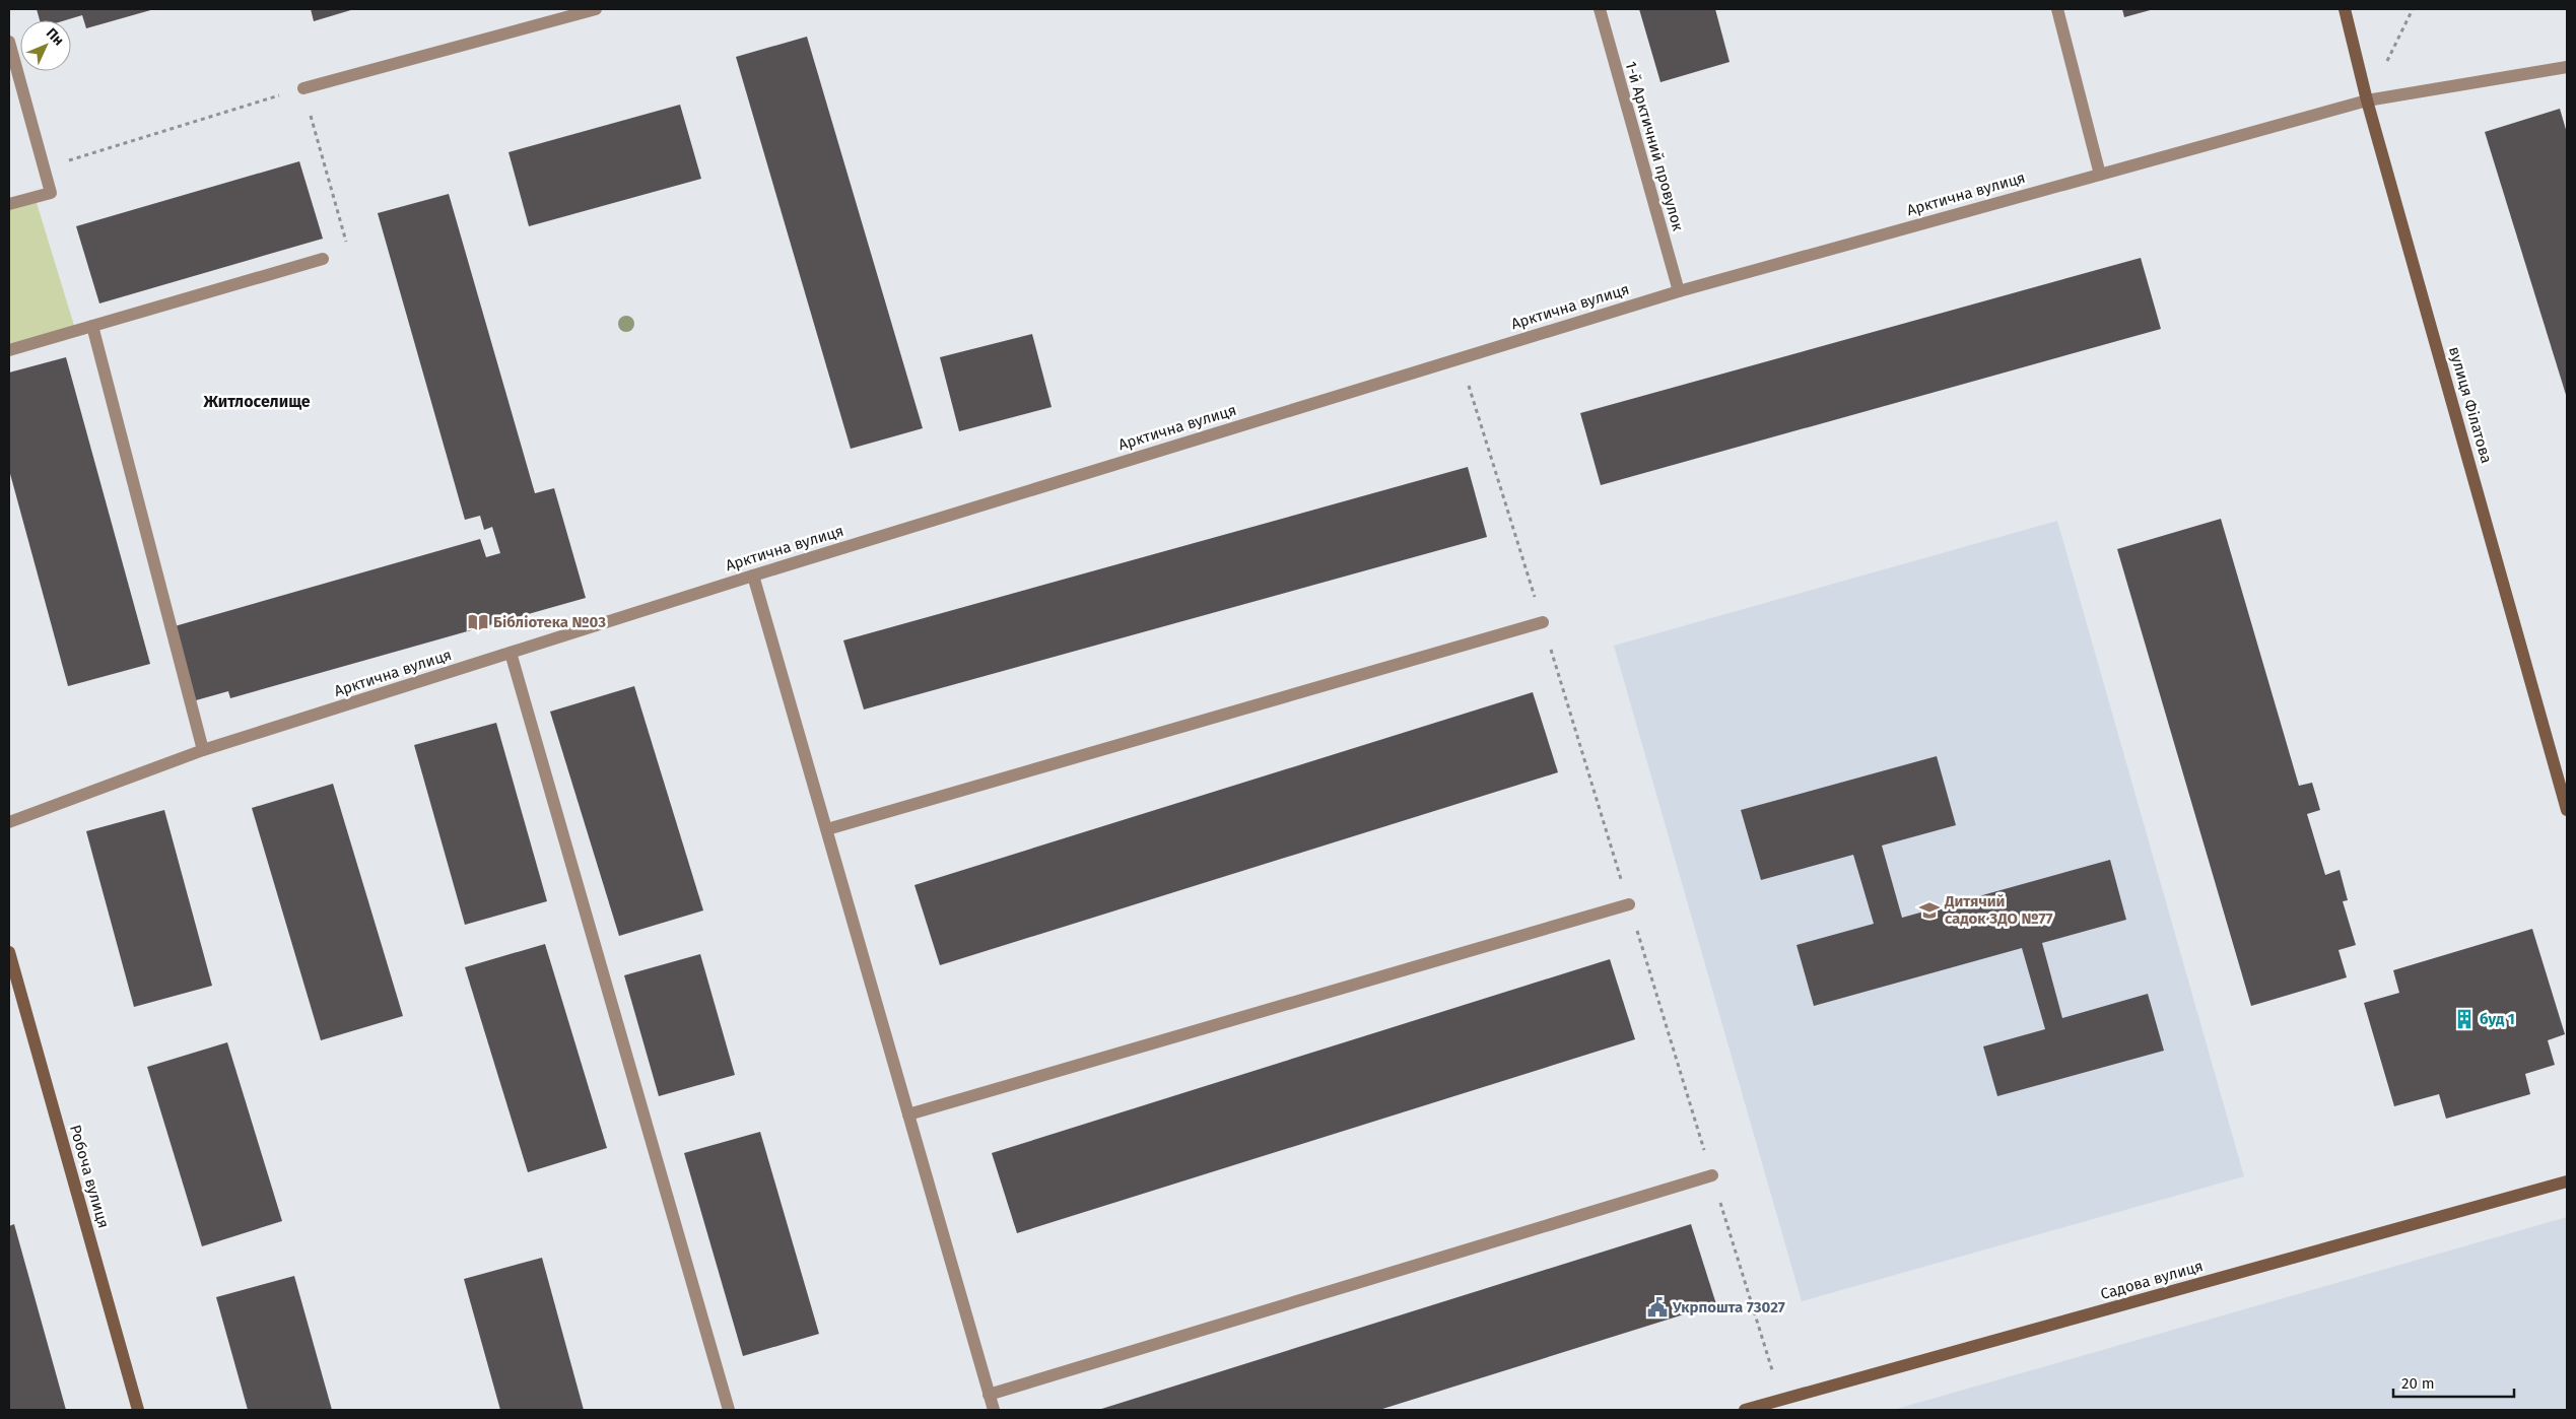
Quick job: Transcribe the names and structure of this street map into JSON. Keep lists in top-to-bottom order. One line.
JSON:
{"streets":{"street":["1-й Арктичний провулок","Арктична вулиця","вулиця Філатова","Робоча вулиця","Садова вулиця"]},"crossings":[["1-й Арктичний провулок","Арктична вулиця"],["Арктична вулиця","вулиця Філатова"]],"districts":["Житлоселище"],"places":{"library":["Бібліотека №03"],"school or university":["Дитячий садок ЗДО №77"],"building":["буд 1"],"public building":["Укрпошта 73027"]},"scale_bar":"20 m","north":"top right"}
